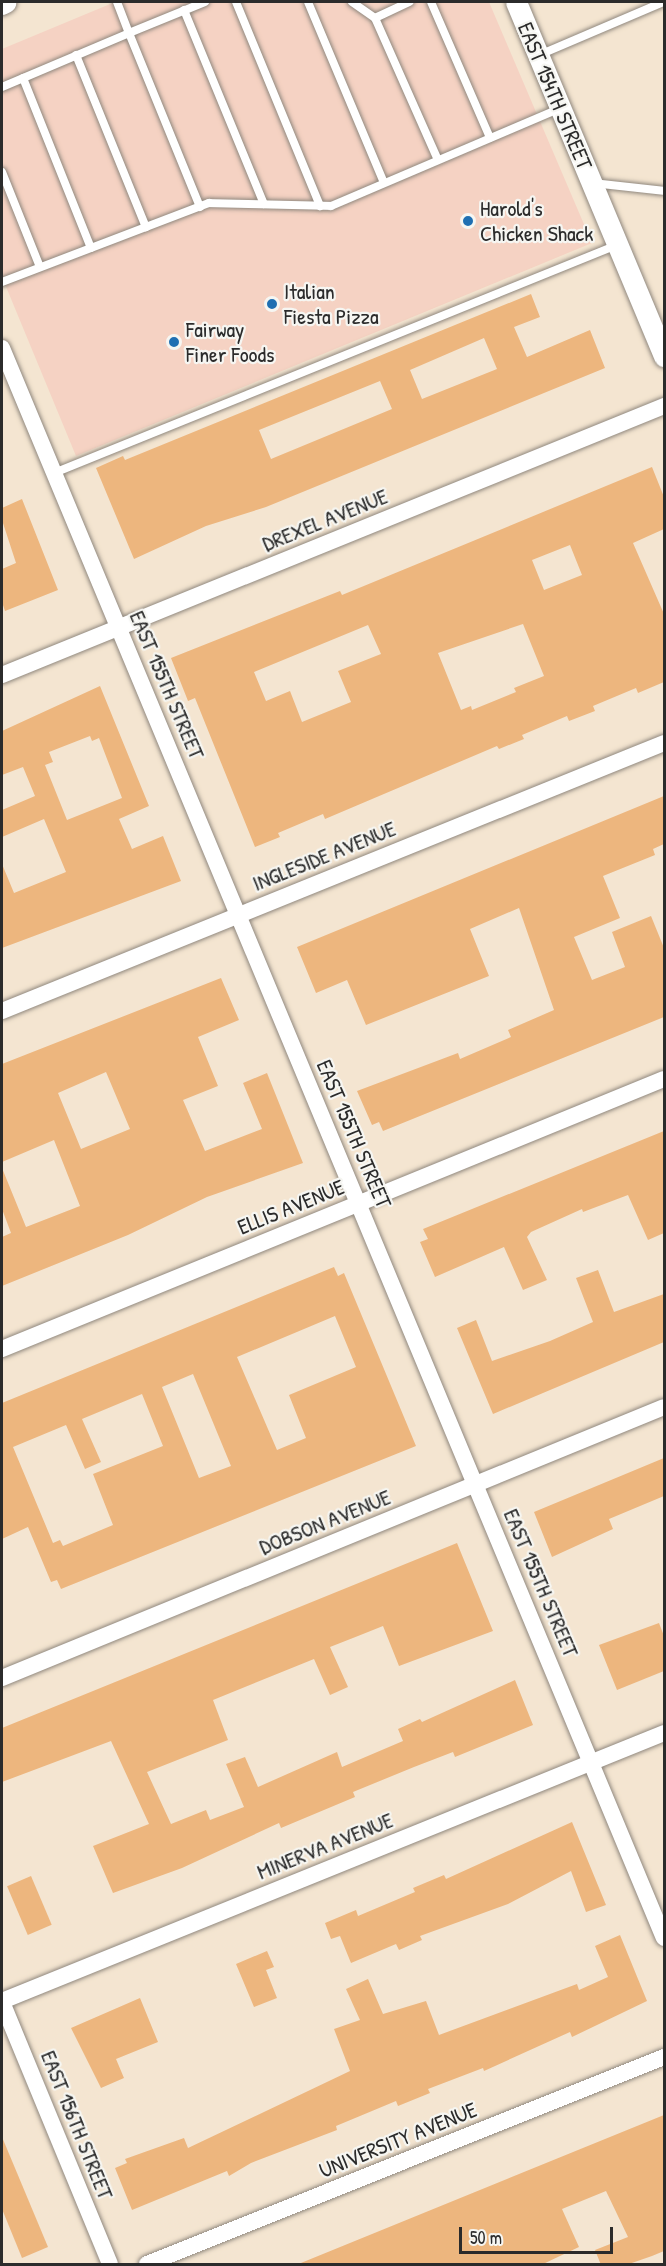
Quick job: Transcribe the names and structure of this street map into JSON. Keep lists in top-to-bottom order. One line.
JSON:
{"streets":{"street":["EAST 154TH STREET","DREXEL AVENUE","EAST 155TH STREET","INGLESIDE AVENUE","ELLIS AVENUE","DOBSON AVENUE","MINERVA AVENUE","EAST 156TH STREET","UNIVERSITY AVENUE"]},"crossings":[["DREXEL AVENUE","EAST 155TH STREET"],["EAST 155TH STREET","INGLESIDE AVENUE"],["EAST 155TH STREET","ELLIS AVENUE"],["EAST 155TH STREET","DOBSON AVENUE"],["EAST 155TH STREET","MINERVA AVENUE"],["MINERVA AVENUE","EAST 156TH STREET"]],"places":["Harold's Chicken Shack","Italian Fiesta Pizza","Fairway Finer Foods"],"scale_bar":"50 m"}
